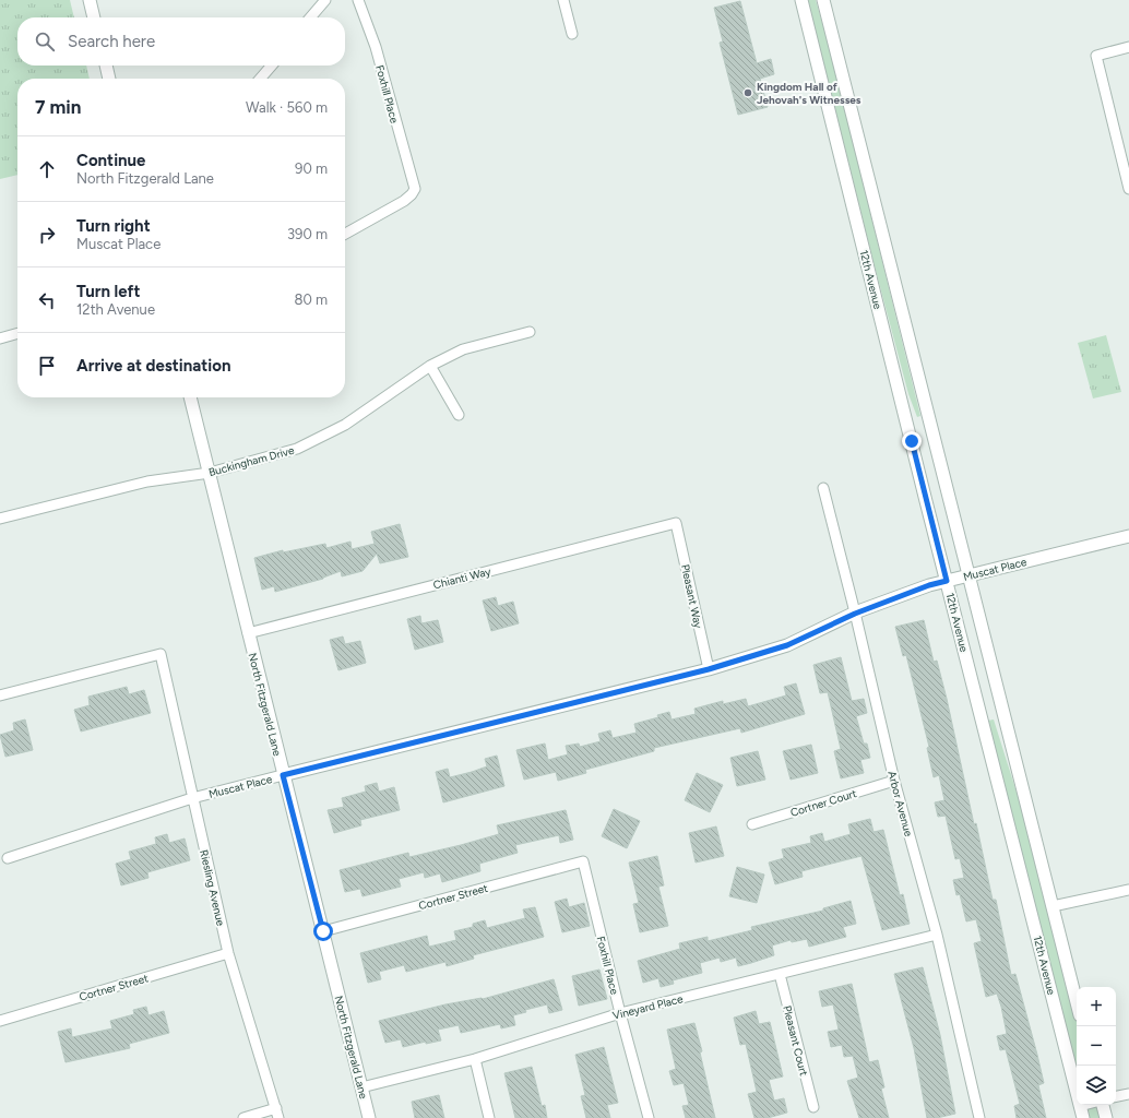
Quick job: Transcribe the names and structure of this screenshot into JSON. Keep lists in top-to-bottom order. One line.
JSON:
{"streets":{"street":["Foxhill Place","12th Avenue","Buckingham Drive","Muscat Place","Chianti Way","Pleasant Way","North Fitzgerald Lane","Cortner Court","Arbor Avenue","Riesling Avenue","Cortner Street","Vineyard Place","Pleasant Court"]},"crossings":[["Foxhill Place","Cortner Street"],["Foxhill Place","Vineyard Place"],["12th Avenue","Muscat Place"],["Buckingham Drive","North Fitzgerald Lane"],["Muscat Place","Pleasant Way"],["Muscat Place","North Fitzgerald Lane"],["Muscat Place","Arbor Avenue"],["Muscat Place","Riesling Avenue"],["Chianti Way","Pleasant Way"],["Chianti Way","North Fitzgerald Lane"],["North Fitzgerald Lane","Cortner Street"],["North Fitzgerald Lane","Vineyard Place"],["Cortner Court","Arbor Avenue"],["Arbor Avenue","Vineyard Place"],["Riesling Avenue","Cortner Street"],["Vineyard Place","Pleasant Court"]],"places":["Kingdom Hall of Jehovah's Witnesses"],"page":{"search":"Search here","heading":["7 min","Walk · 560 m"],"list":[["Continue","North Fitzgerald Lane","90 m"],["Turn right","Muscat Place","390 m"],["Turn left","12th Avenue","80 m"],"Arrive at destination"],"map_buttons":["+","−"]}}
